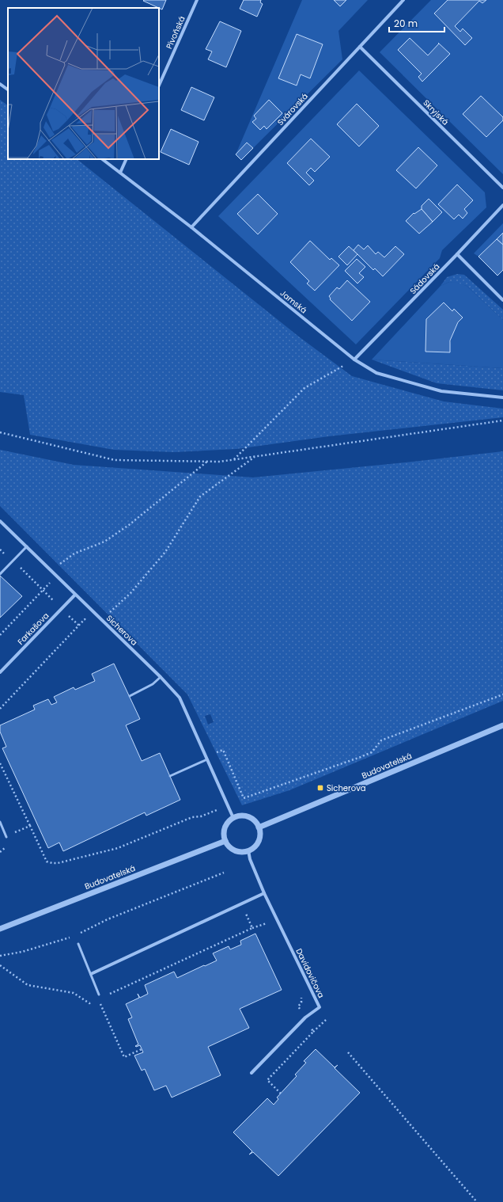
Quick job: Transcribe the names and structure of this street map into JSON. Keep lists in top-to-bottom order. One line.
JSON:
{"streets":{"street":["Pivoňská","Svárovská","Skryjská","Sádovská","Jamská","Farkašova","Sicherova","Budovatelská","Davidovičova"]},"crossings":[["Svárovská","Skryjská"],["Svárovská","Jamská"],["Sádovská","Jamská"],["Farkašova","Sicherova"],["Sicherova","Budovatelská"],["Sicherova","Davidovičova"],["Budovatelská","Davidovičova"]],"places":{"transit":["Sicherova"]},"scale_bar":"20 m"}
